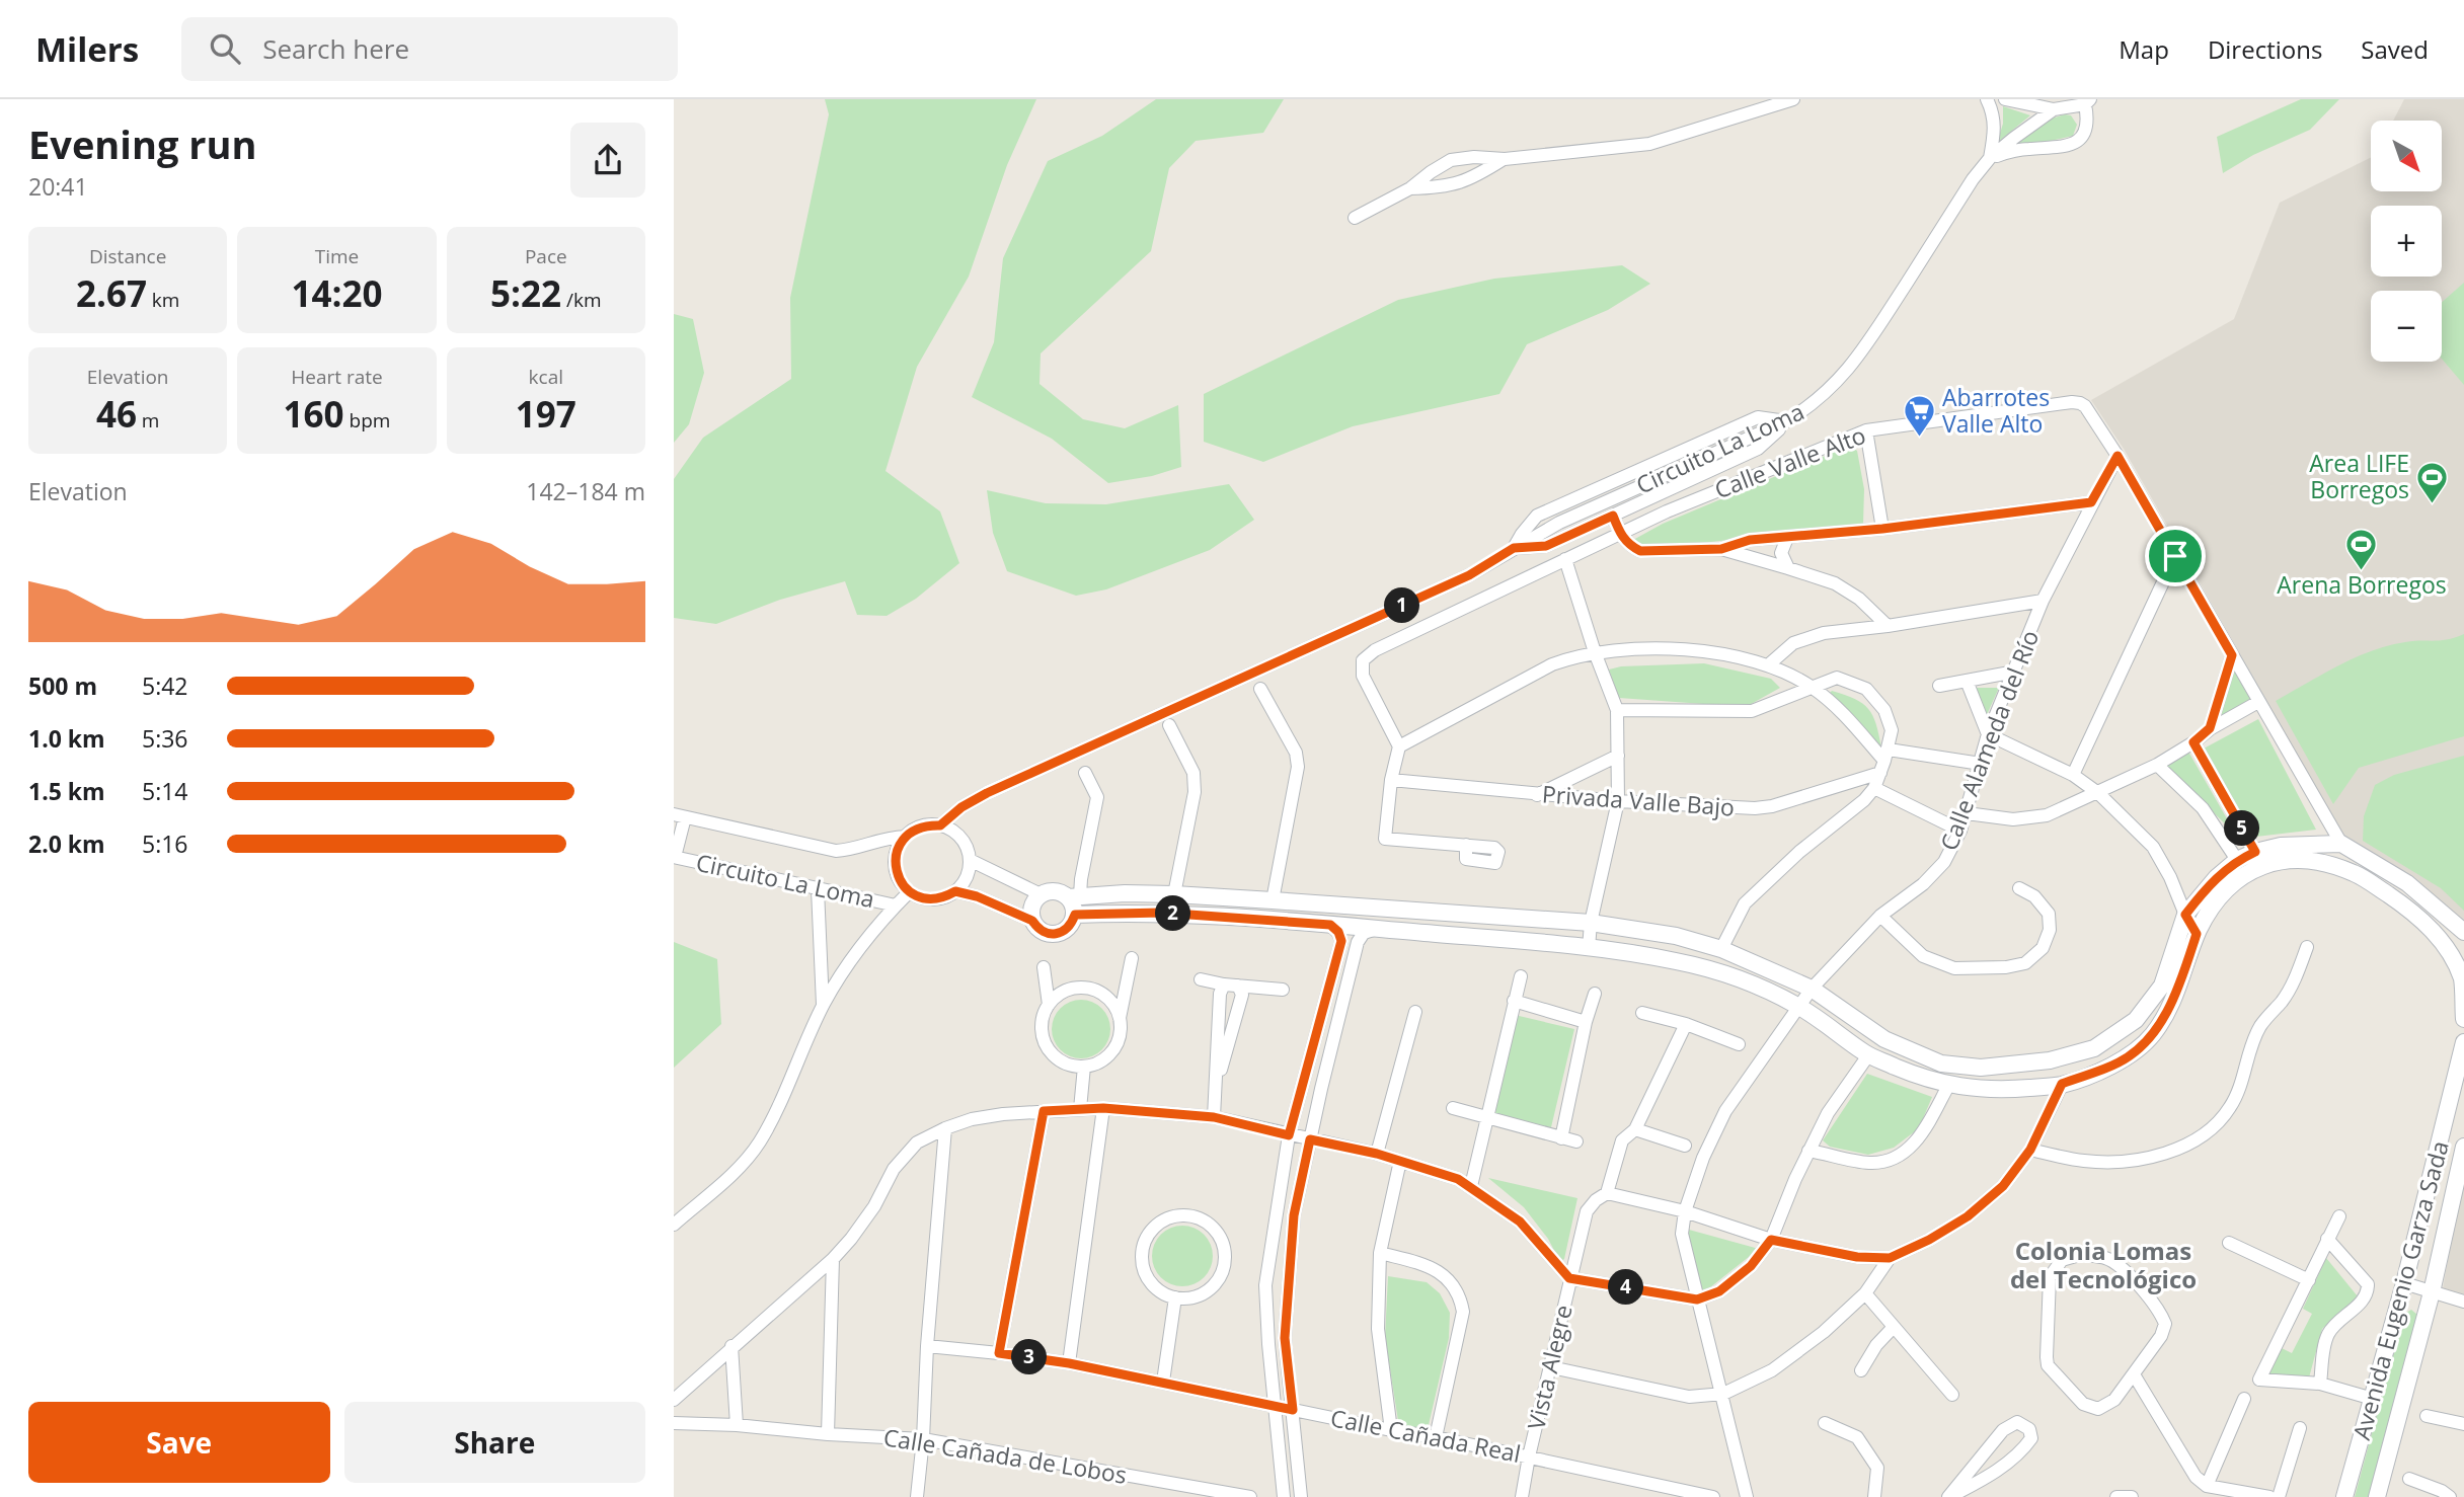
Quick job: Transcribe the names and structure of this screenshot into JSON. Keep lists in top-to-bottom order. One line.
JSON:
{"streets":{"street":["Circuito La Loma","Calle Valle Alto","Calle Alameda del Río","Privada Valle Bajo","Avenida Eugenio Garza Sada","Vista Alegre","Calle Cañada Real","Calle Cañada de Lobos"]},"crossings":[["Calle Valle Alto","Calle Alameda del Río"],["Vista Alegre","Calle Cañada Real"]],"districts":["Colonia Lomas del Tecnológico"],"places":{"supermarket":["Abarrotes Valle Alto"],"sports":["Area LIFE Borregos","Arena Borregos"]},"north":"bottom right","page":{"header":"Milers","search":"Search here","nav":["Map","Directions","Saved"],"heading":["Evening run","20:41"],"map_buttons":["+","−"],"stats":[["Distance","2.67 km"],["Time","14:20"],["Pace","5:22 /km"],["Elevation","46 m"],["Heart rate","160 bpm"],["kcal","197"]],"chart":["Elevation","142–184 m"],"pins":["1","5","2","4","3"],"list":[{"name":"500 m","note":"5:42"},{"name":"1.0 km","note":"5:36"},{"name":"1.5 km","note":"5:14"},{"name":"2.0 km","note":"5:16"}],"buttons":["Save","Share"]}}
